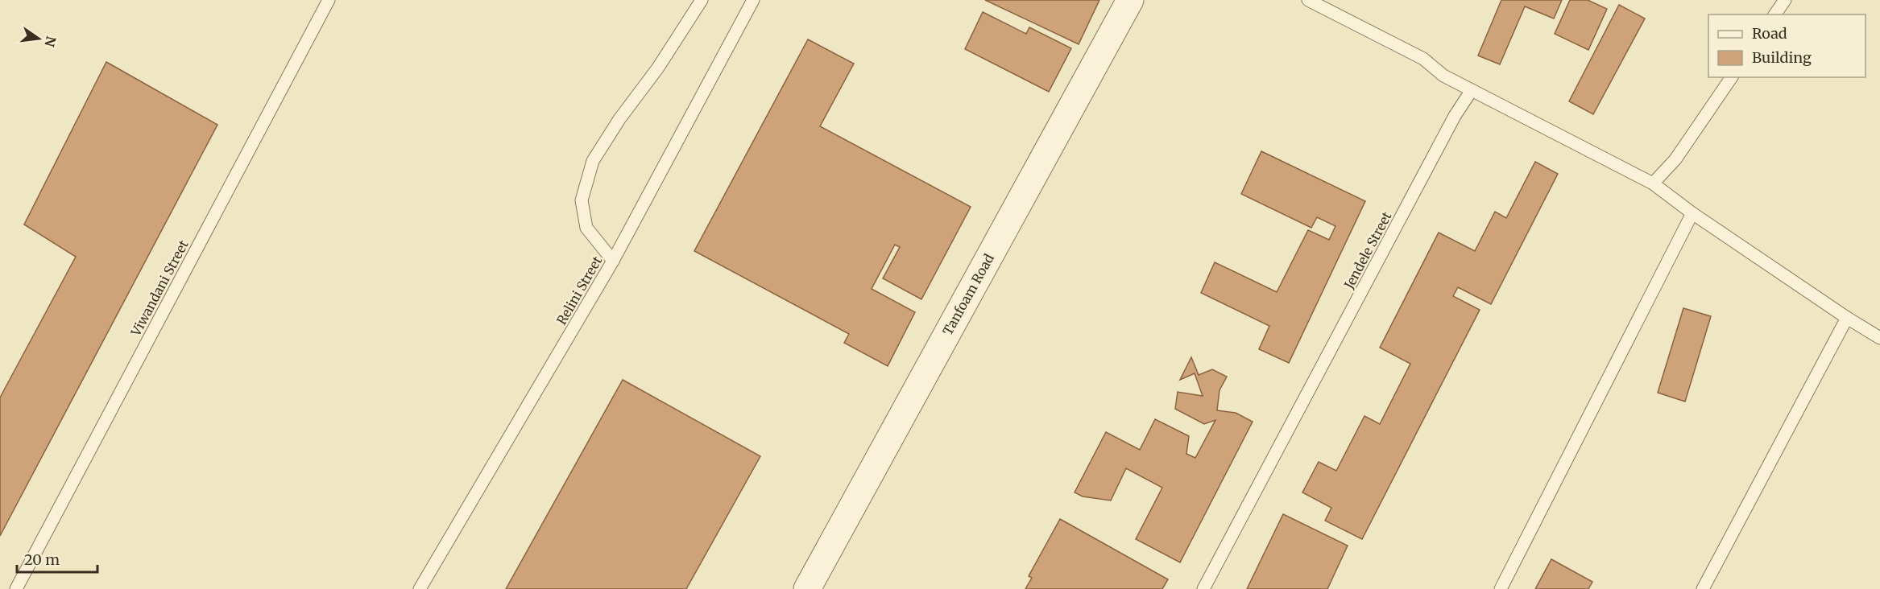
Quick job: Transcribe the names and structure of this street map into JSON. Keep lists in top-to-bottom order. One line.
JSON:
{"streets":{"street":["Tanfoam Road"],"lane":["Jendele Street","Viwandani Street","Relini Street"]},"legend":["Road","Building"],"scale_bar":"20 m","north":"right"}
